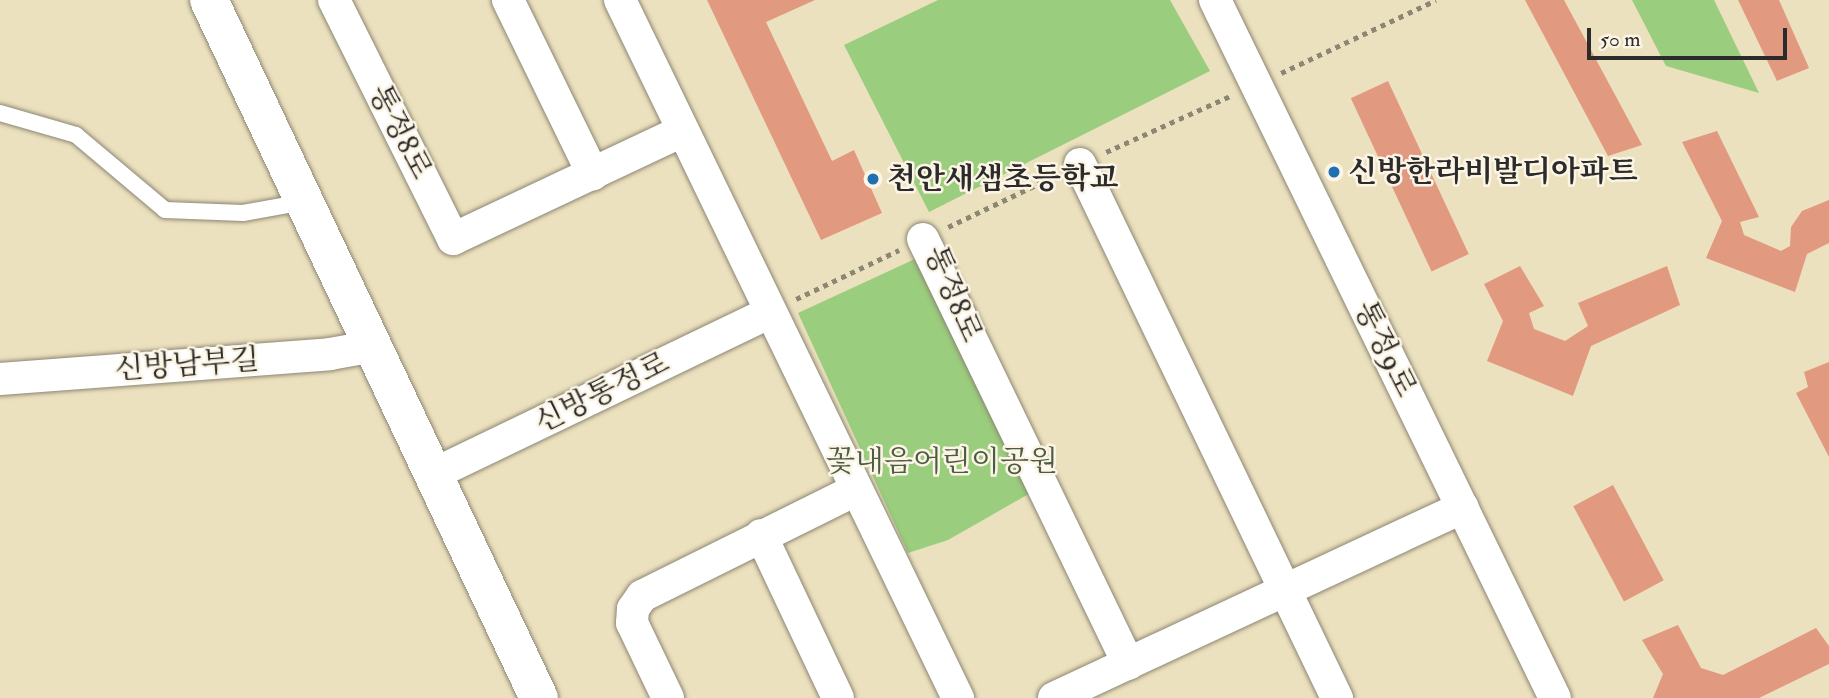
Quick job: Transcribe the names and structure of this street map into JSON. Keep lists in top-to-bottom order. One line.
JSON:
{"streets":{"street":["통정8로","통정9로","신방남부길","신방통정로"]},"parks":["꽃내음어린이공원"],"places":["신방한라비발디아파트","천안새샘초등학교"],"scale_bar":"50 m"}
